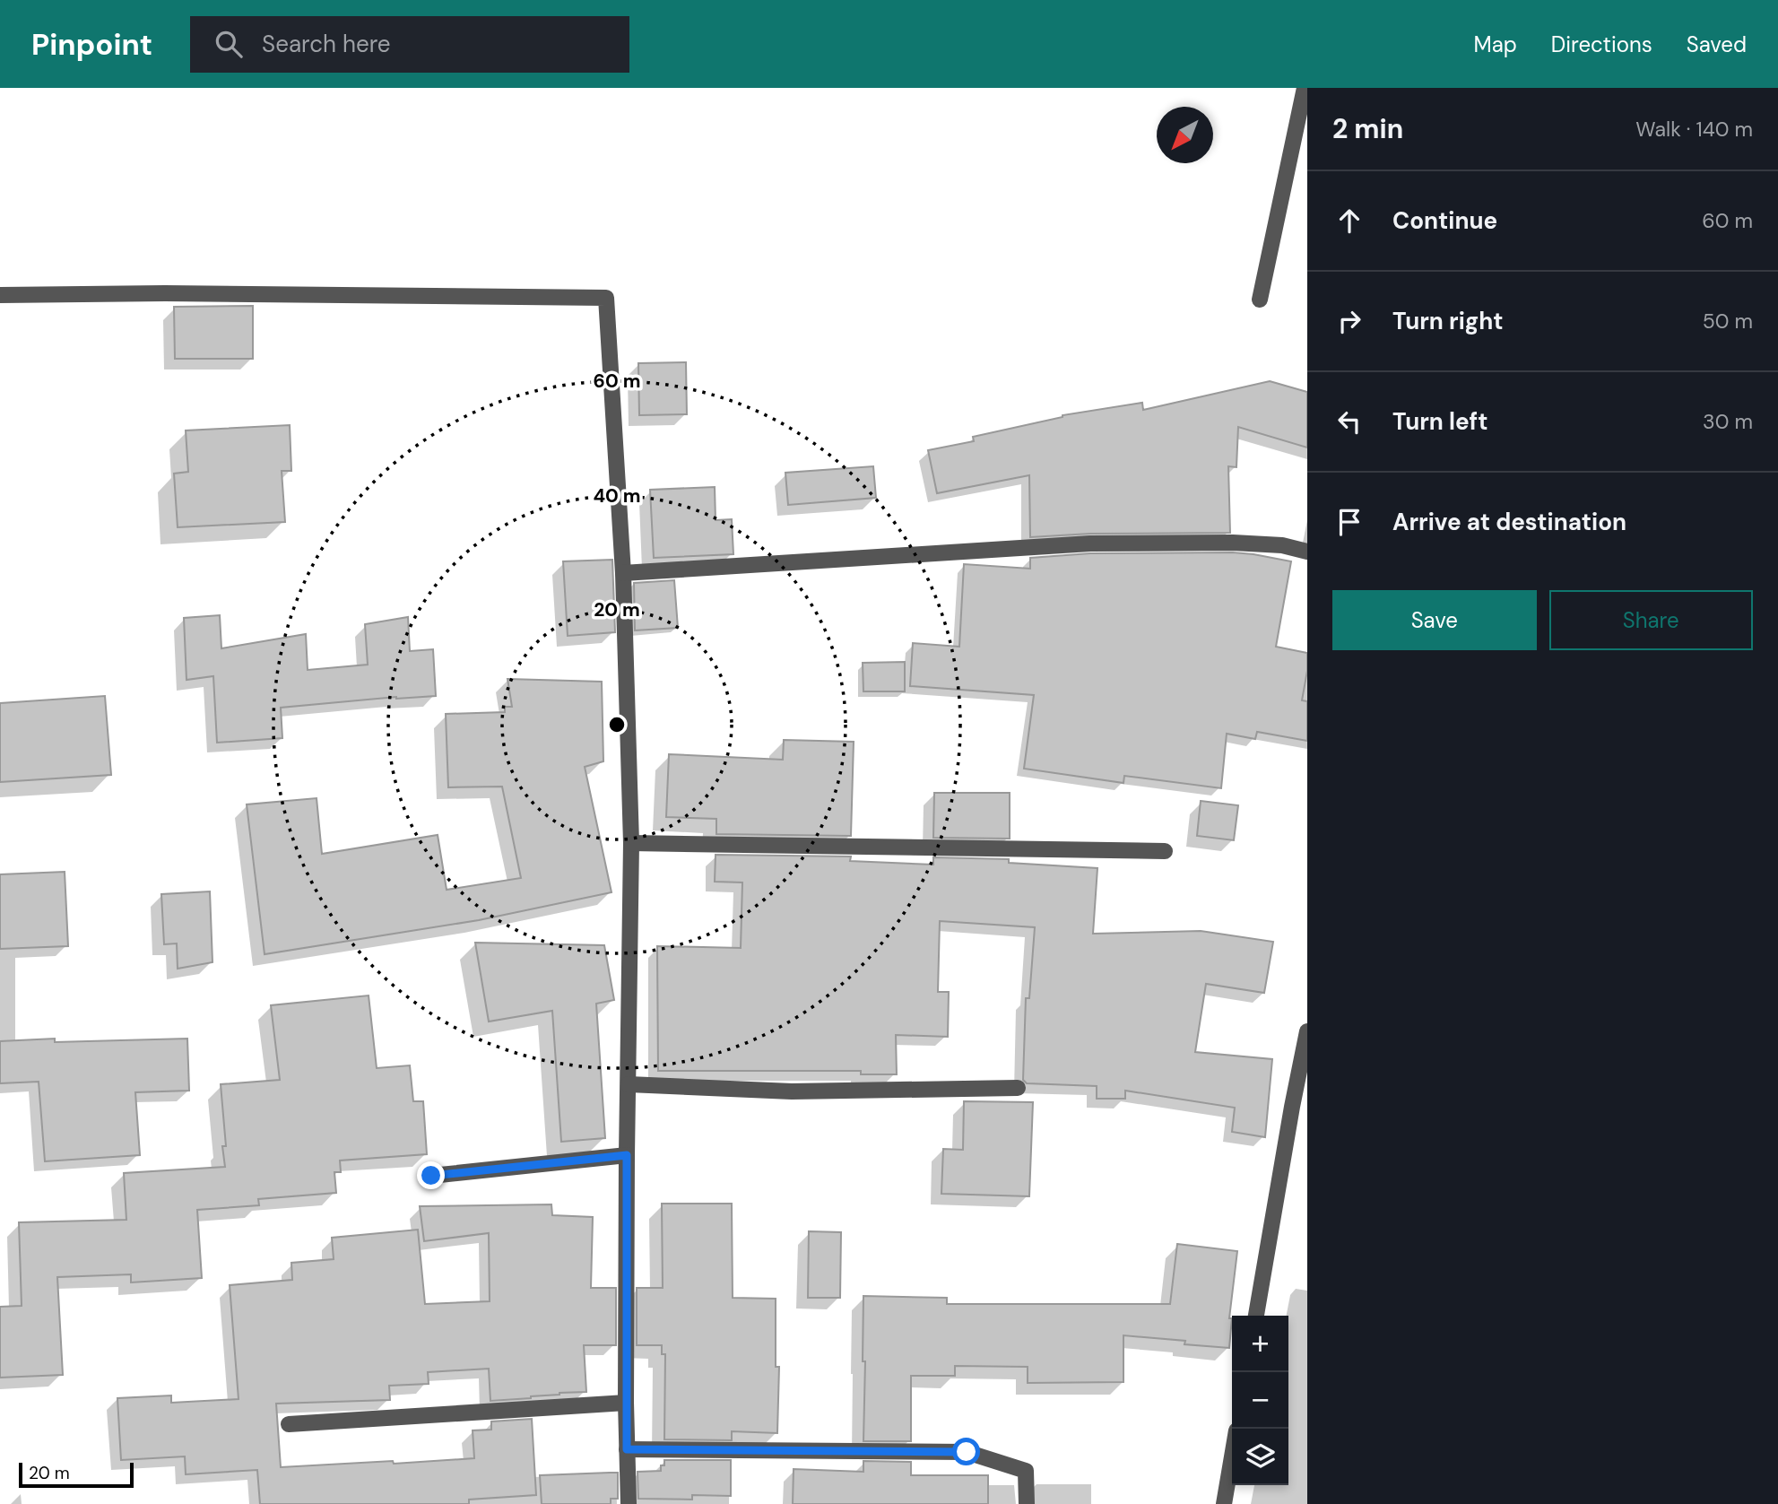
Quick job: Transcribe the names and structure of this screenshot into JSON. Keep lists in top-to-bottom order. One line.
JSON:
{"scale_bar":"20 m","north":"bottom left","page":{"header":"Pinpoint","search":"Search here","nav":["Map","Directions","Saved"],"heading":["2 min","Walk · 140 m"],"list":[["Continue","60 m"],["Turn right","50 m"],["Turn left","30 m"],"Arrive at destination"],"buttons":["Save","Share"],"map_buttons":["+","−"],"scale":"20 m"},"rings":["60 m","40 m","20 m"]}
